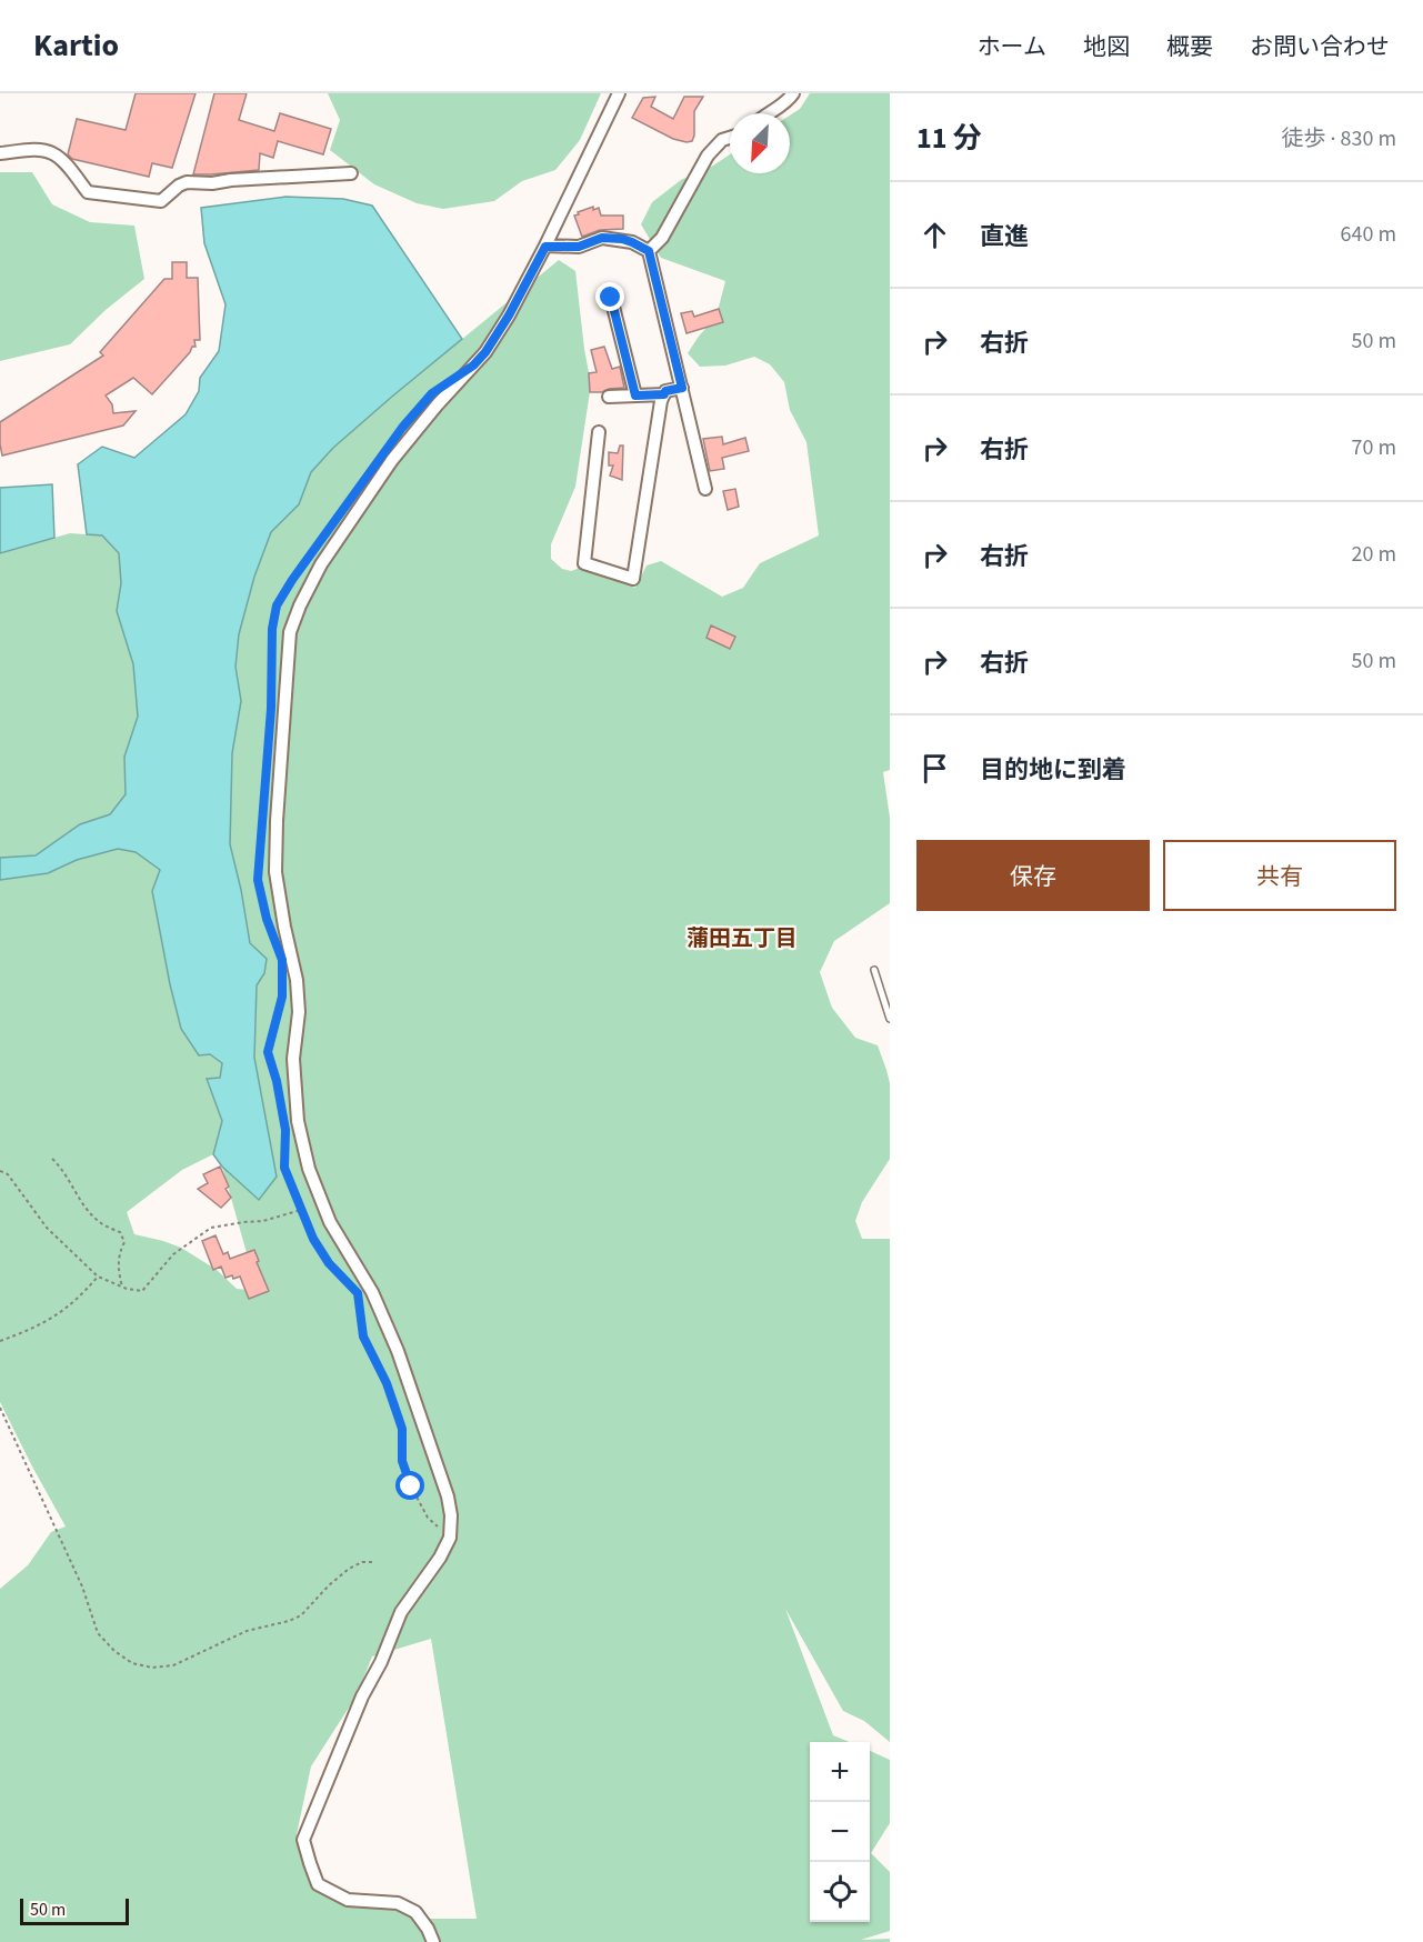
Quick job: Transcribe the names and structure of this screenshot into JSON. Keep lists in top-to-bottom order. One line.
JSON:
{"districts":["蒲田五丁目"],"scale_bar":"50 m","north":"bottom left","page":{"header":"Kartio","nav":["ホーム","地図","概要","お問い合わせ"],"heading":["11 分","徒歩 · 830 m"],"list":[["直進","640 m"],["右折","50 m"],["右折","70 m"],["右折","20 m"],["右折","50 m"],"目的地に到着"],"buttons":["保存","共有"],"map_buttons":["+","−"],"scale":"50 m"}}
